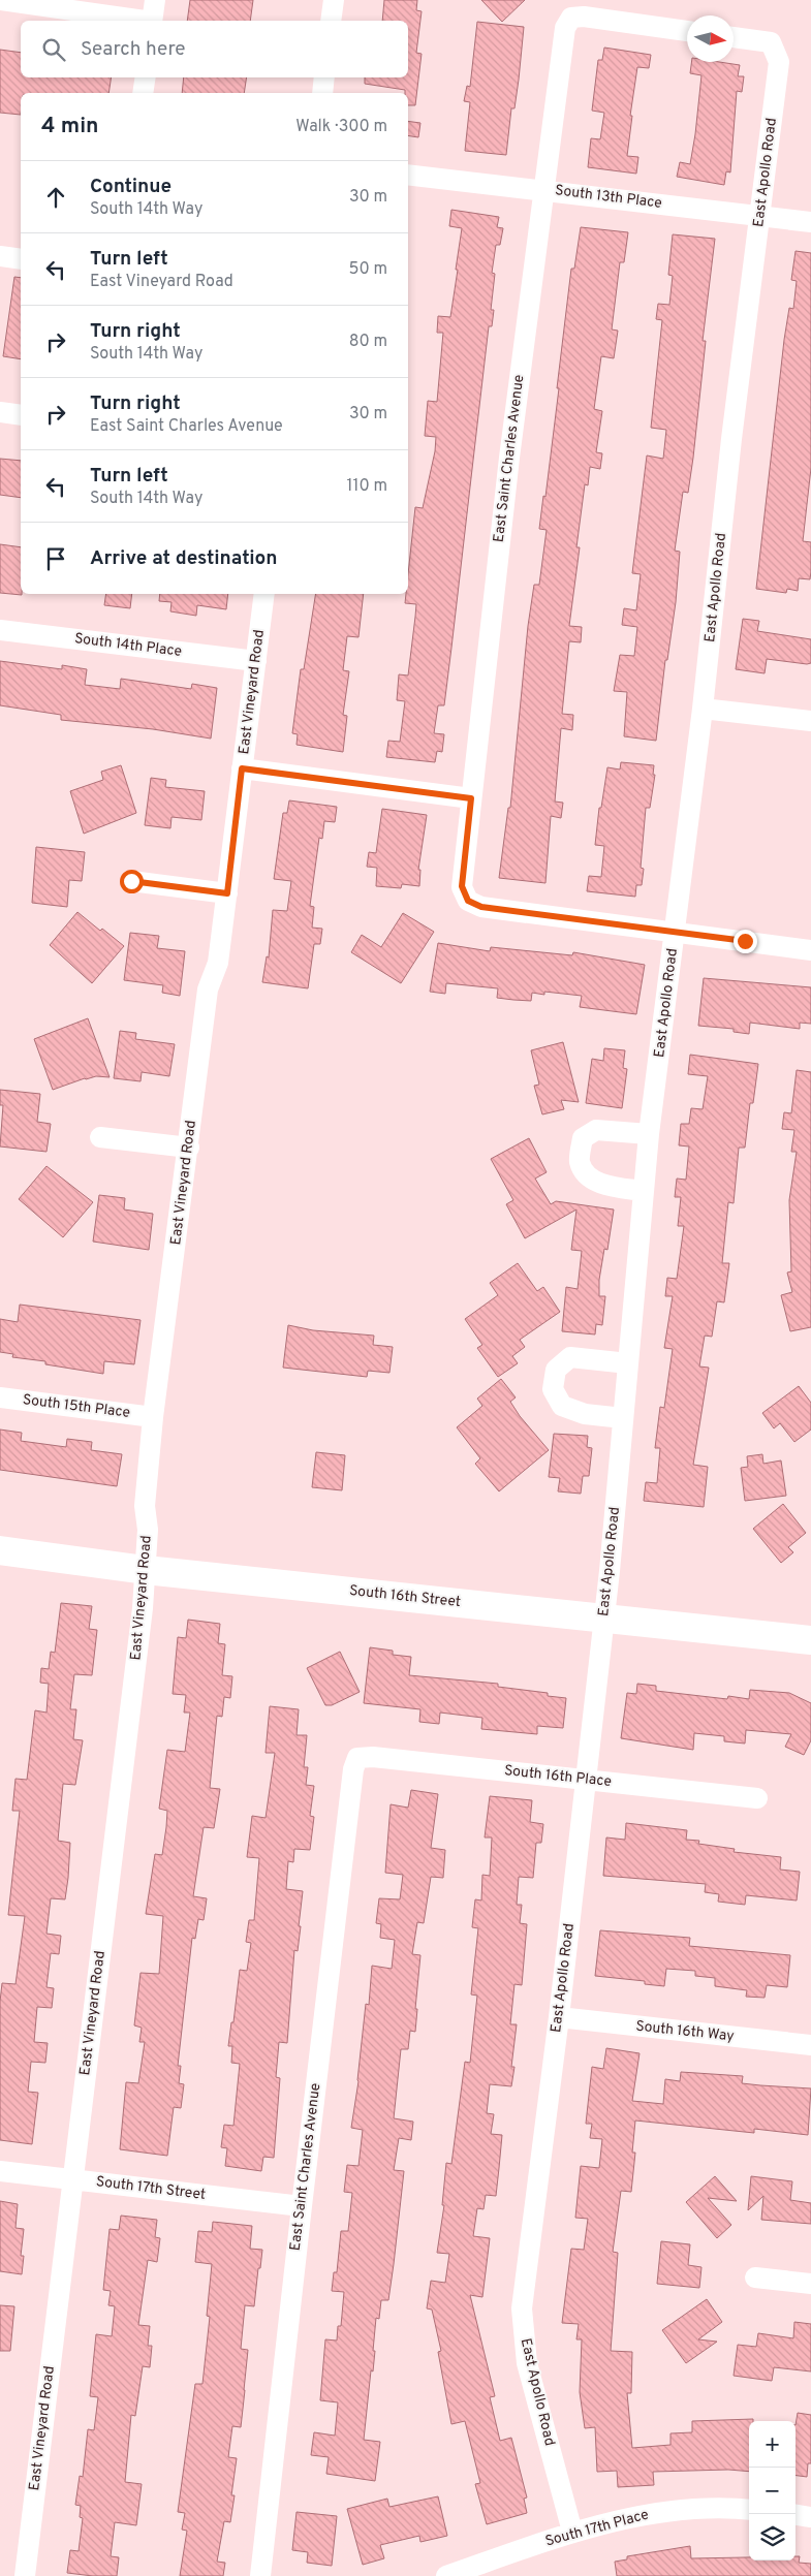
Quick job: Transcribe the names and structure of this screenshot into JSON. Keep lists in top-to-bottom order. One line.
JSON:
{"streets":{"main road":["South 16th Street"],"street":["East Apollo Road","South 13th Place","East Saint Charles Avenue","South 14th Place","East Vineyard Road","South 15th Place","South 16th Place","South 16th Way","South 17th Street","South 17th Place"]},"crossings":[["East Apollo Road","South 13th Place"],["East Apollo Road","East Saint Charles Avenue"],["East Apollo Road","South 16th Street"],["East Apollo Road","South 16th Place"],["East Apollo Road","South 16th Way"],["East Apollo Road","South 17th Place"],["South 13th Place","East Saint Charles Avenue"],["East Saint Charles Avenue","South 16th Place"],["East Saint Charles Avenue","South 17th Street"],["South 14th Place","East Vineyard Road"],["East Vineyard Road","South 15th Place"],["East Vineyard Road","South 16th Street"],["East Vineyard Road","South 17th Street"]],"north":"right","page":{"search":"Search here","heading":["4 min","Walk · 300 m"],"list":[["Continue","South 14th Way","30 m"],["Turn left","East Vineyard Road","50 m"],["Turn right","South 14th Way","80 m"],["Turn right","East Saint Charles Avenue","30 m"],["Turn left","South 14th Way","110 m"],"Arrive at destination"],"map_buttons":["+","−"]}}
